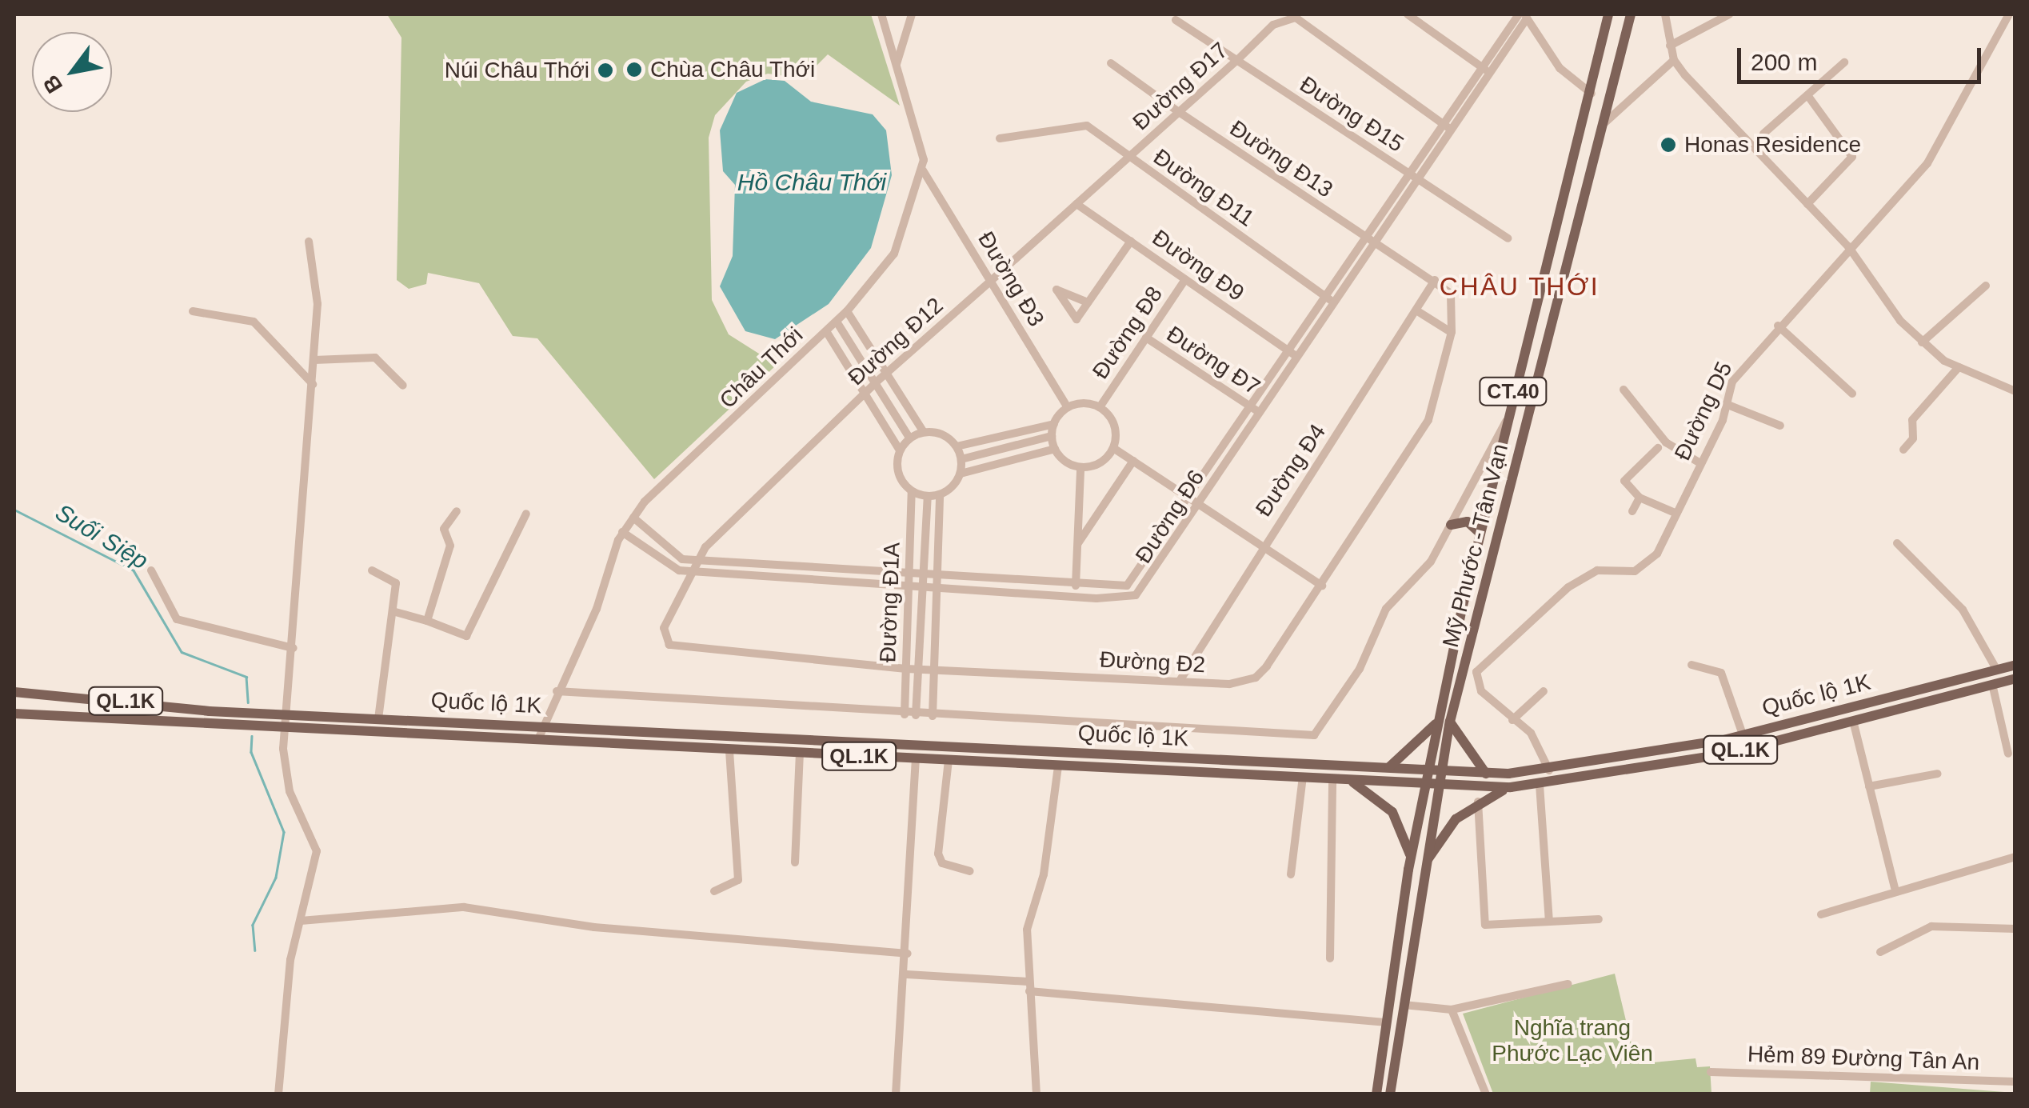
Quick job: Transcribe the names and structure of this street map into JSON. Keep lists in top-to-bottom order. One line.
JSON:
{"streets":{"main road":["CT.40","Mỹ Phước - Tân Vạn","Quốc lộ 1K","QL.1K"],"street":["Đường Đ17","Đường Đ15","Đường Đ13","Đường Đ11","Đường Đ9","Đường Đ3","Đường Đ8","Đường Đ12","Đường Đ7","Châu Thới","Đường D5","Đường Đ4","Đường Đ6","Đường Đ1A","Đường Đ2","Hẻm 89 Đường Tân An"]},"crossings":[["Đường Đ17","Đường Đ15"],["Đường Đ17","Đường Đ13"],["Đường Đ17","Đường Đ11"],["Đường Đ17","Đường Đ12"],["Đường Đ17","Đường Đ6"],["Đường Đ15","Đường Đ6"],["Đường Đ13","Đường Đ4"],["Đường Đ13","Đường Đ6"],["Đường Đ13","Đường Đ2"],["Đường Đ11","Đường Đ12"],["Đường Đ11","Đường Đ6"],["Đường Đ9","Đường Đ8"],["Đường Đ9","Đường Đ12"],["Đường Đ9","Đường Đ6"],["Đường Đ3","Đường Đ8"],["Đường Đ3","Đường Đ12"],["Đường Đ3","Châu Thới"],["Đường Đ8","Đường Đ7"],["Đường Đ12","Đường Đ6"],["Đường Đ7","Đường Đ6"],["Châu Thới","Đường Đ6"],["Châu Thới","Quốc lộ 1K"],["Đường Đ4","Đường Đ2"],["Đường Đ6","Đường Đ1A"],["Đường Đ6","Đường Đ2"],["Mỹ Phước - Tân Vạn","Quốc lộ 1K"],["Đường Đ1A","Đường Đ2"]],"districts":["CHÂU THỚI"],"water":["Hồ Châu Thới","Suối Siệp"],"parks":["Nghĩa trang Phước Lạc Viên"],"places":["Chùa Châu Thới","Núi Châu Thới","Honas Residence"],"scale_bar":"200 m","north":"bottom left"}
